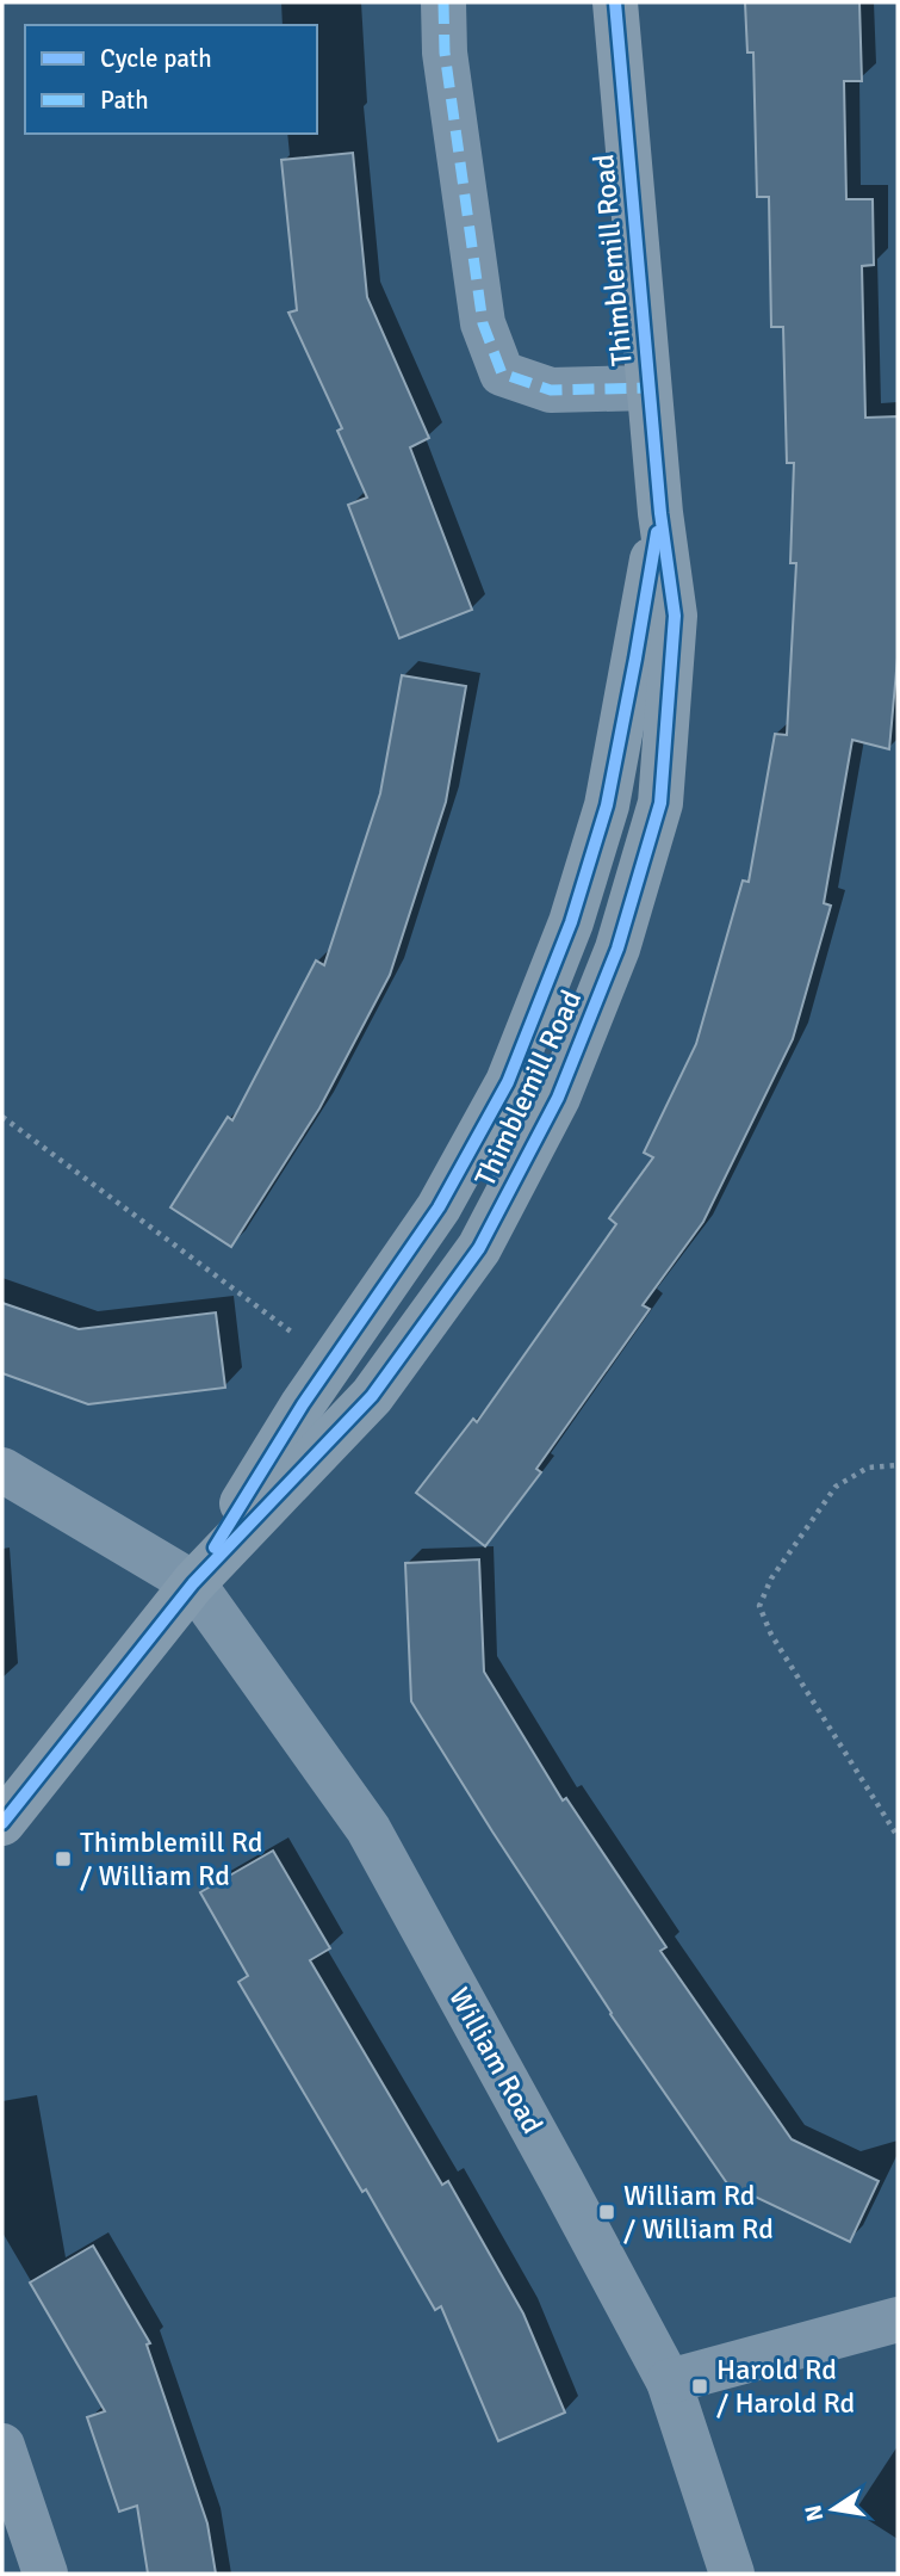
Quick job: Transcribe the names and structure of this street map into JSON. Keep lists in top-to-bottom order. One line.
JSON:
{"streets":{"main road":["Thimblemill Road"],"street":["William Road"]},"crossings":[["Thimblemill Road","William Road"]],"places":{"transit":["Thimblemill Rd / William Rd","William Rd / William Rd","Harold Rd / Harold Rd"]},"legend":["Cycle path","Path"],"north":"left"}
